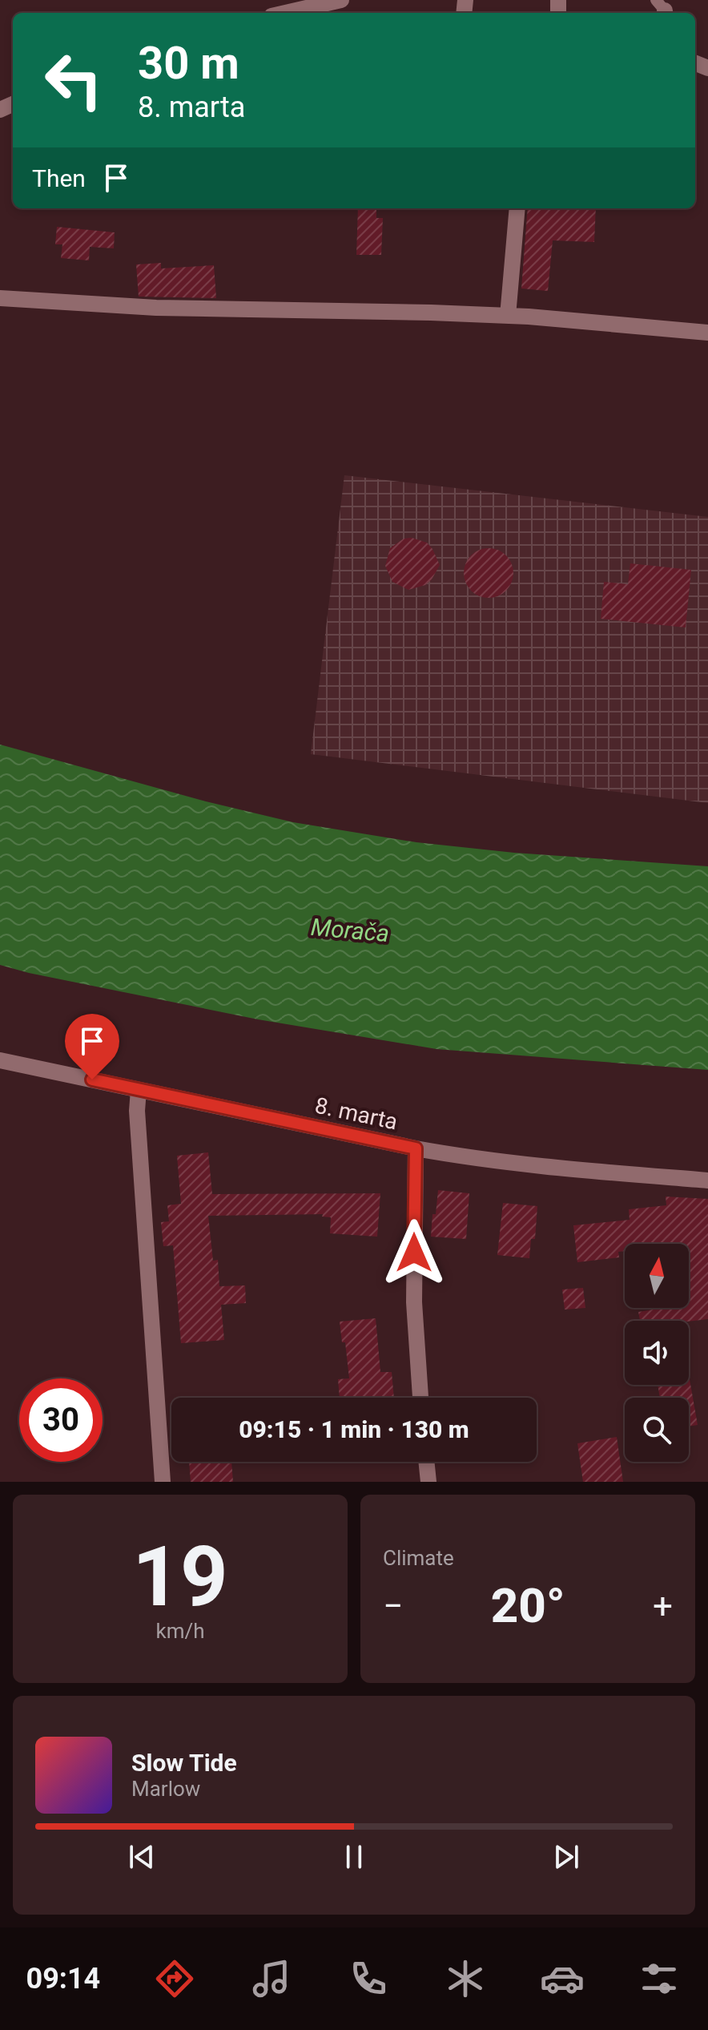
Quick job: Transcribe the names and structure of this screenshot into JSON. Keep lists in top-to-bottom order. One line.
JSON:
{"streets":{"street":["8. marta"]},"water":["Morača"],"north":"top","page":{"turn":["30 m","8. marta"],"then":"Then","limit":"30","trip":"09:15 · 1 min · 130 m","tile":[["19","km/h"],"Climate"],"heat":["−","20°","+"],"song":["Slow Tide","Marlow"],"tabs":"09:14"}}
